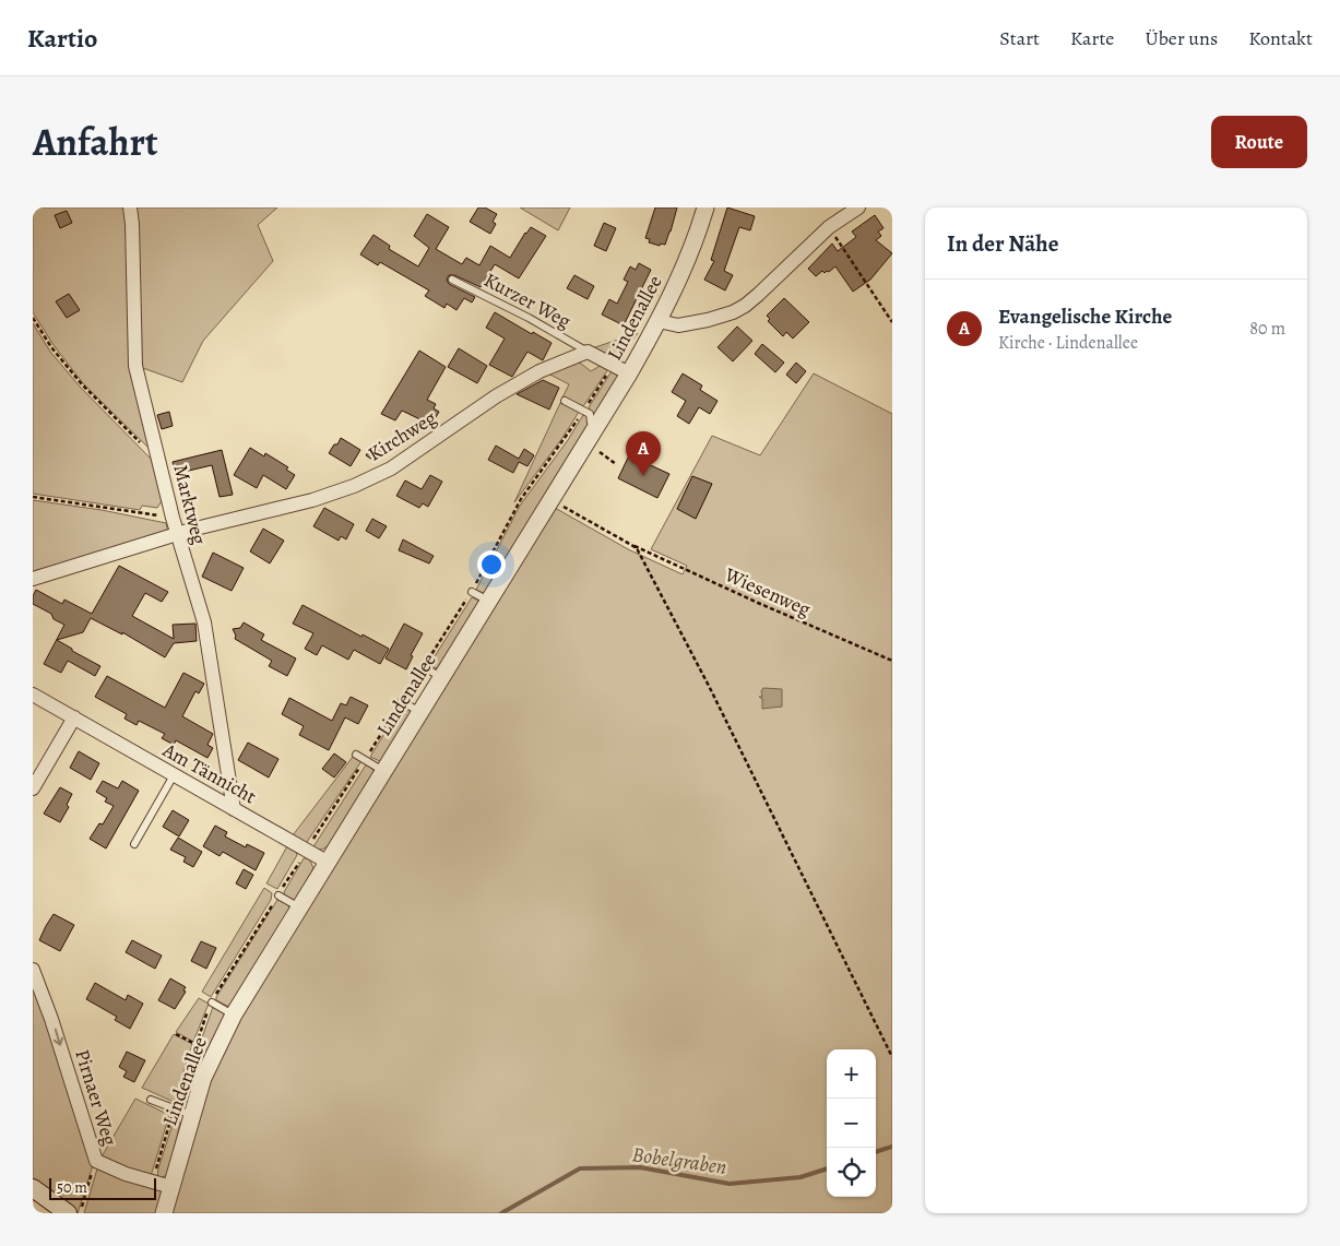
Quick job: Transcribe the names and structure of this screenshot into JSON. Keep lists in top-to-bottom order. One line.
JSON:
{"streets":{"street":["Lindenallee","Kirchweg","Marktweg","Am Tännicht","Pirnaer Weg"],"lane":["Kurzer Weg"],"path":["Wiesenweg"]},"crossings":[["Kurzer Weg","Kirchweg"],["Lindenallee","Wiesenweg"],["Lindenallee","Am Tännicht"],["Lindenallee","Pirnaer Weg"],["Kirchweg","Marktweg"],["Marktweg","Am Tännicht"]],"one_way":["Pirnaer Weg"],"water":["Bobelgraben"],"scale_bar":"50 m","page":{"header":"Kartio","nav":["Start","Karte","Über uns","Kontakt"],"title":"Anfahrt","buttons":"Route","heading":"In der Nähe","list":[{"mark":"A","name":"Evangelische Kirche","note":"Kirche · Lindenallee","value":"80 m"}],"pins":"A","map_buttons":["+","−"],"scale":"50 m"}}
